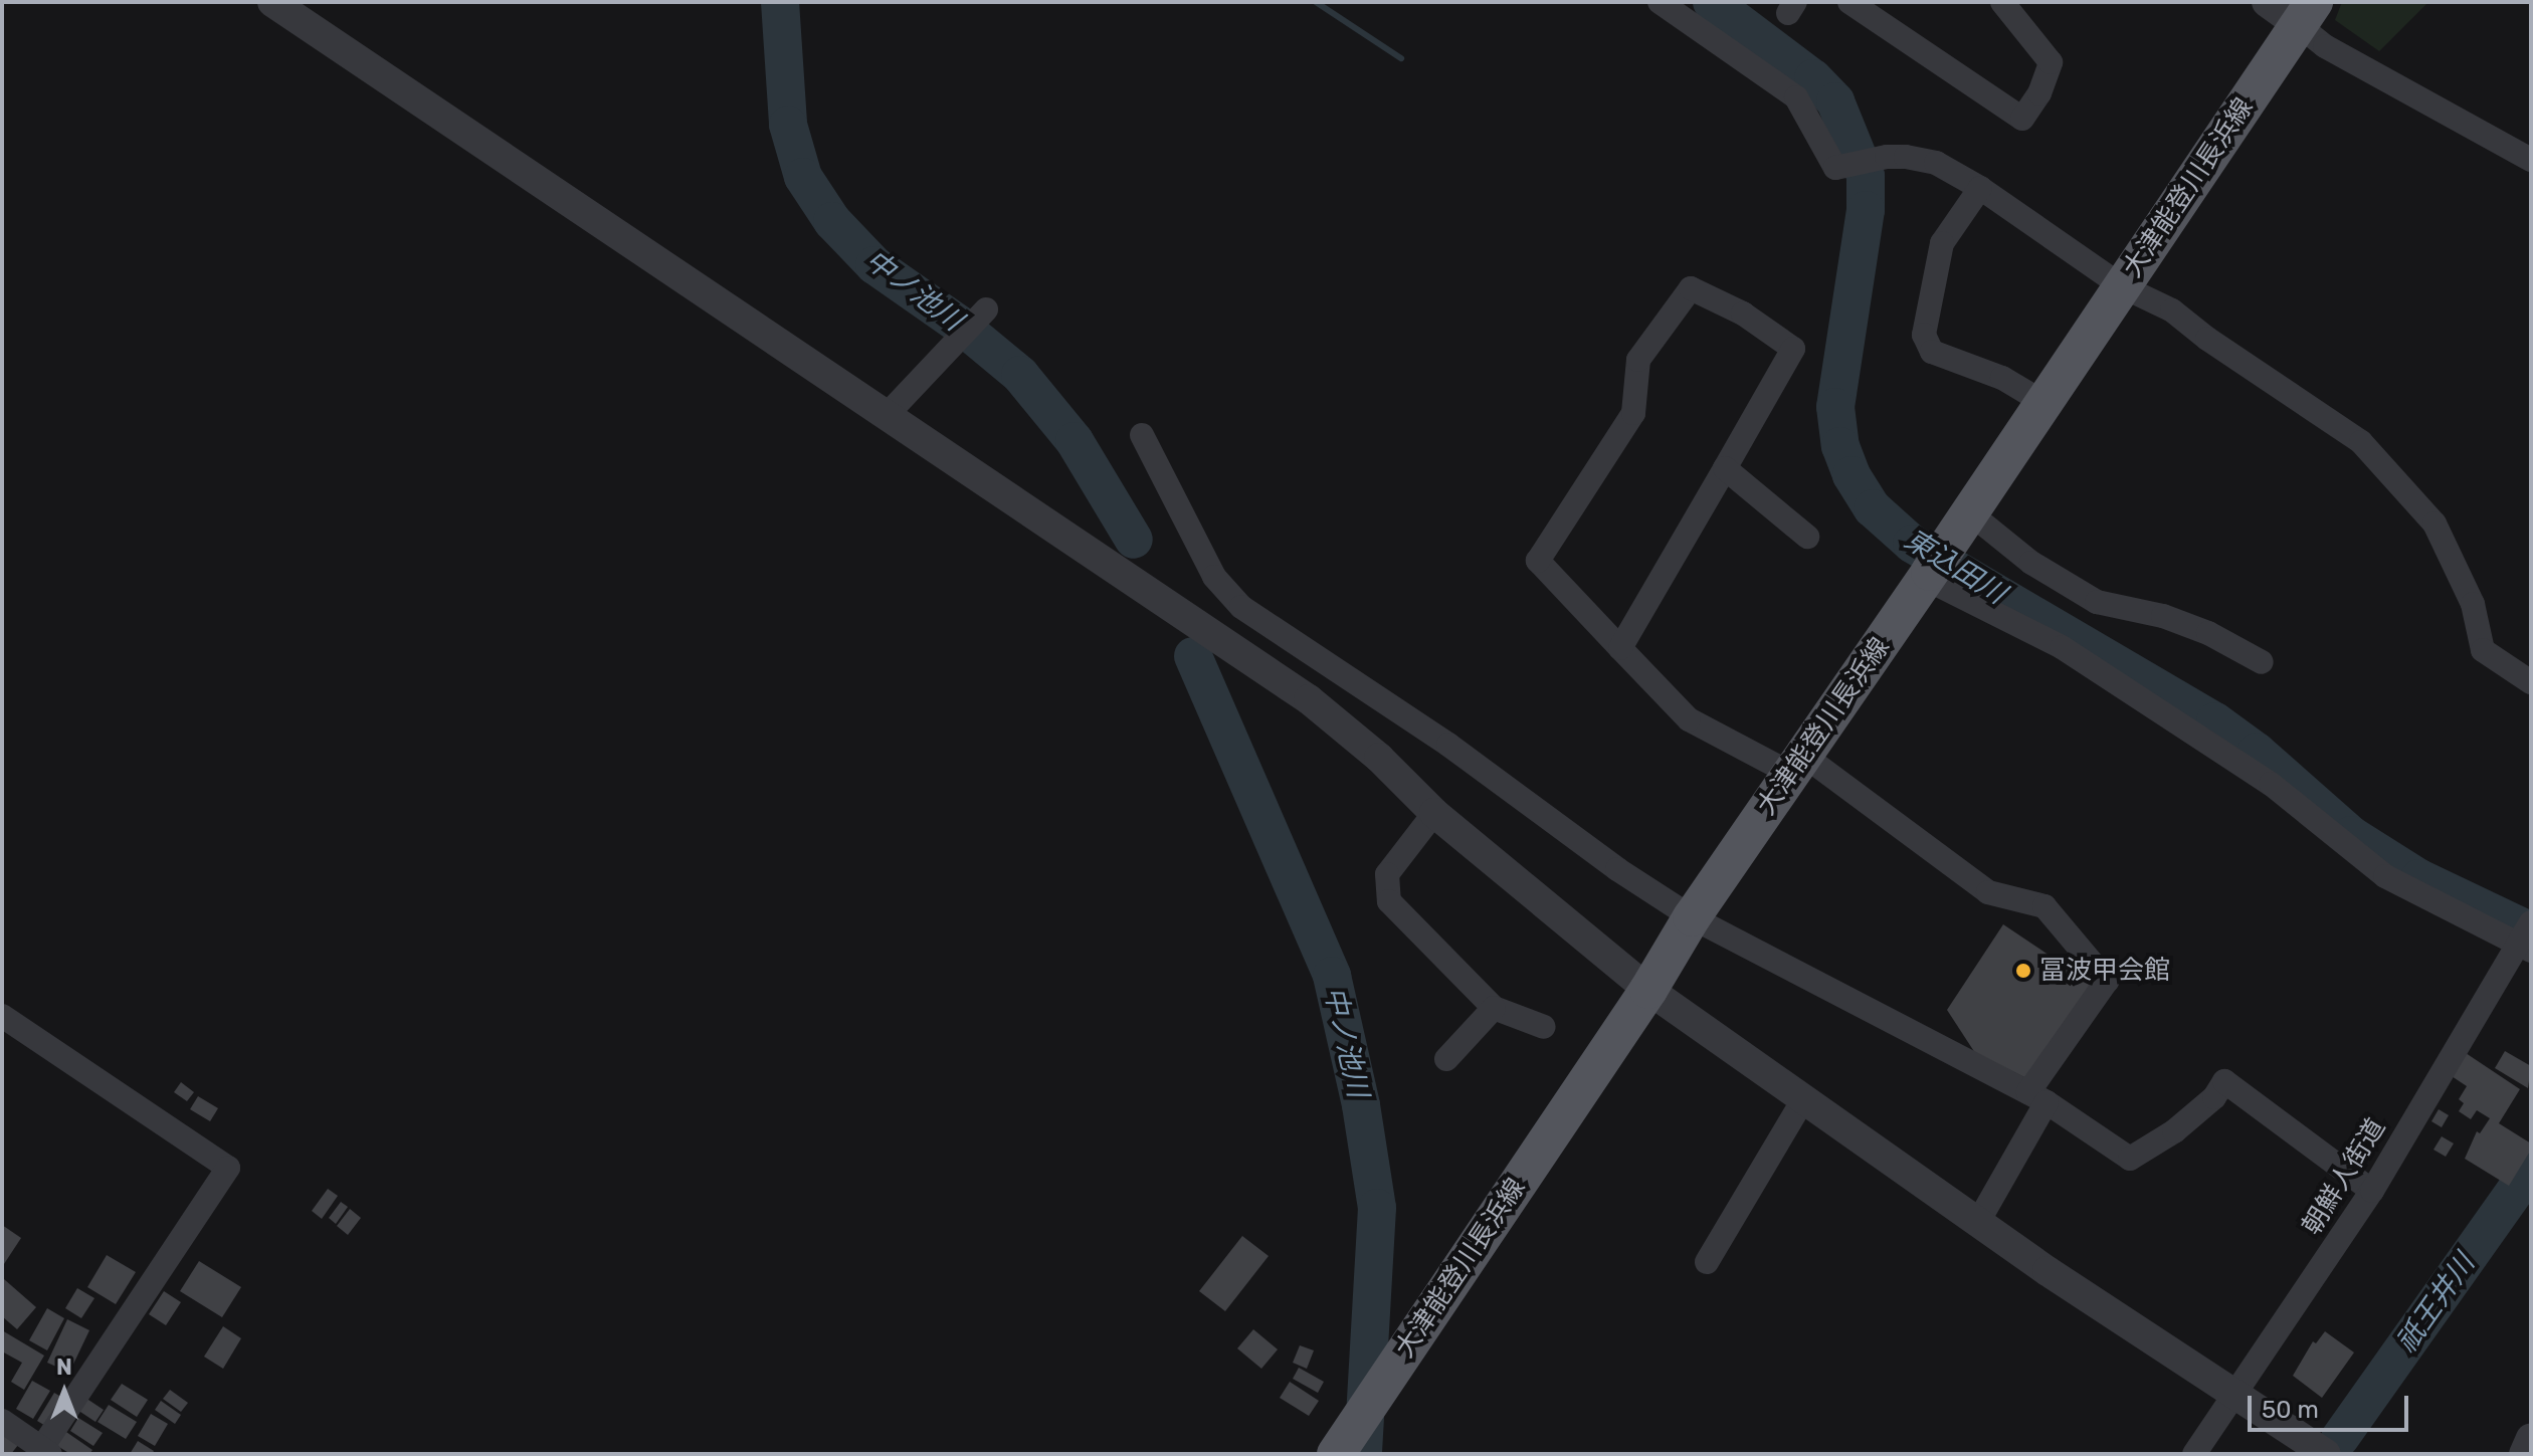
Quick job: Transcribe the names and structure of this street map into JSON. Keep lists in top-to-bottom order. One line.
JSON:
{"streets":{"main road":["大津能登川長浜線"],"street":["朝鮮人街道"]},"water":["中ノ池川","東込田川","祇王井川"],"places":["冨波甲会館"],"scale_bar":"50 m","north":"top"}
